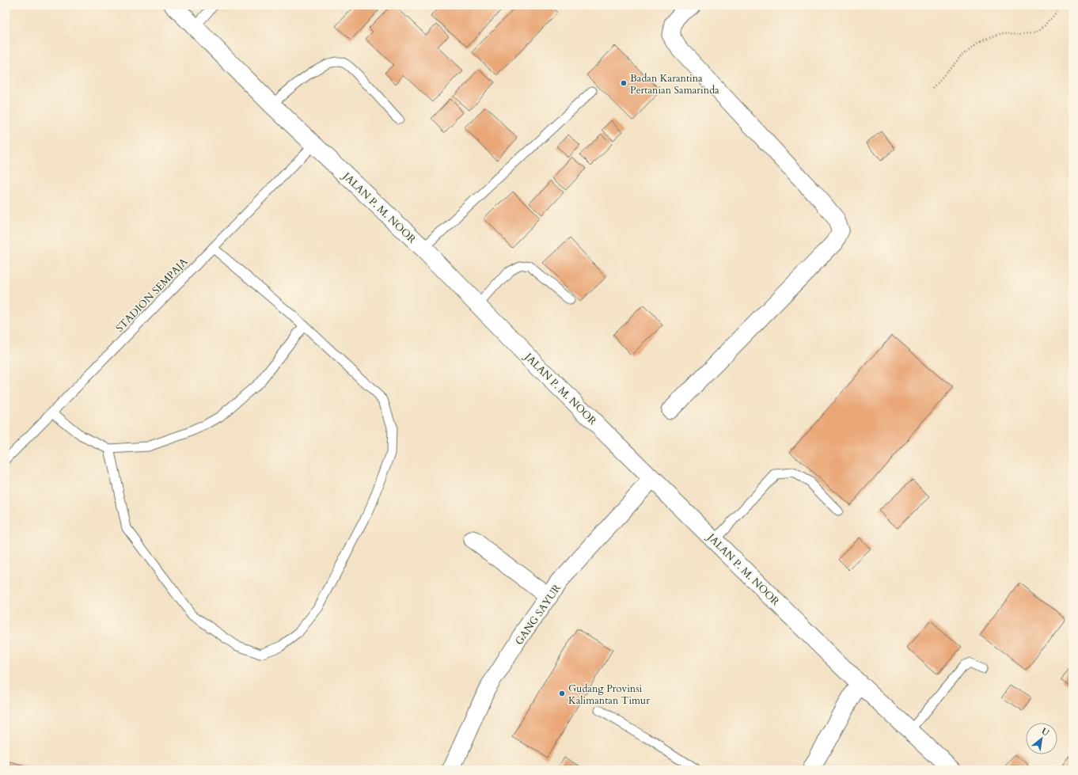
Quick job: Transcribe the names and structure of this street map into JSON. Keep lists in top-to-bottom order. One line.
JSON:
{"streets":{"main road":["JALAN P. M. NOOR"],"street":["GANG SAYUR"],"lane":["STADION SEMPAJA"]},"crossings":[["JALAN P. M. NOOR","STADION SEMPAJA"],["JALAN P. M. NOOR","GANG SAYUR"]],"places":["Badan Karantina Pertanian Samarinda","Gudang Provinsi Kalimantan Timur"],"north":"top right"}
